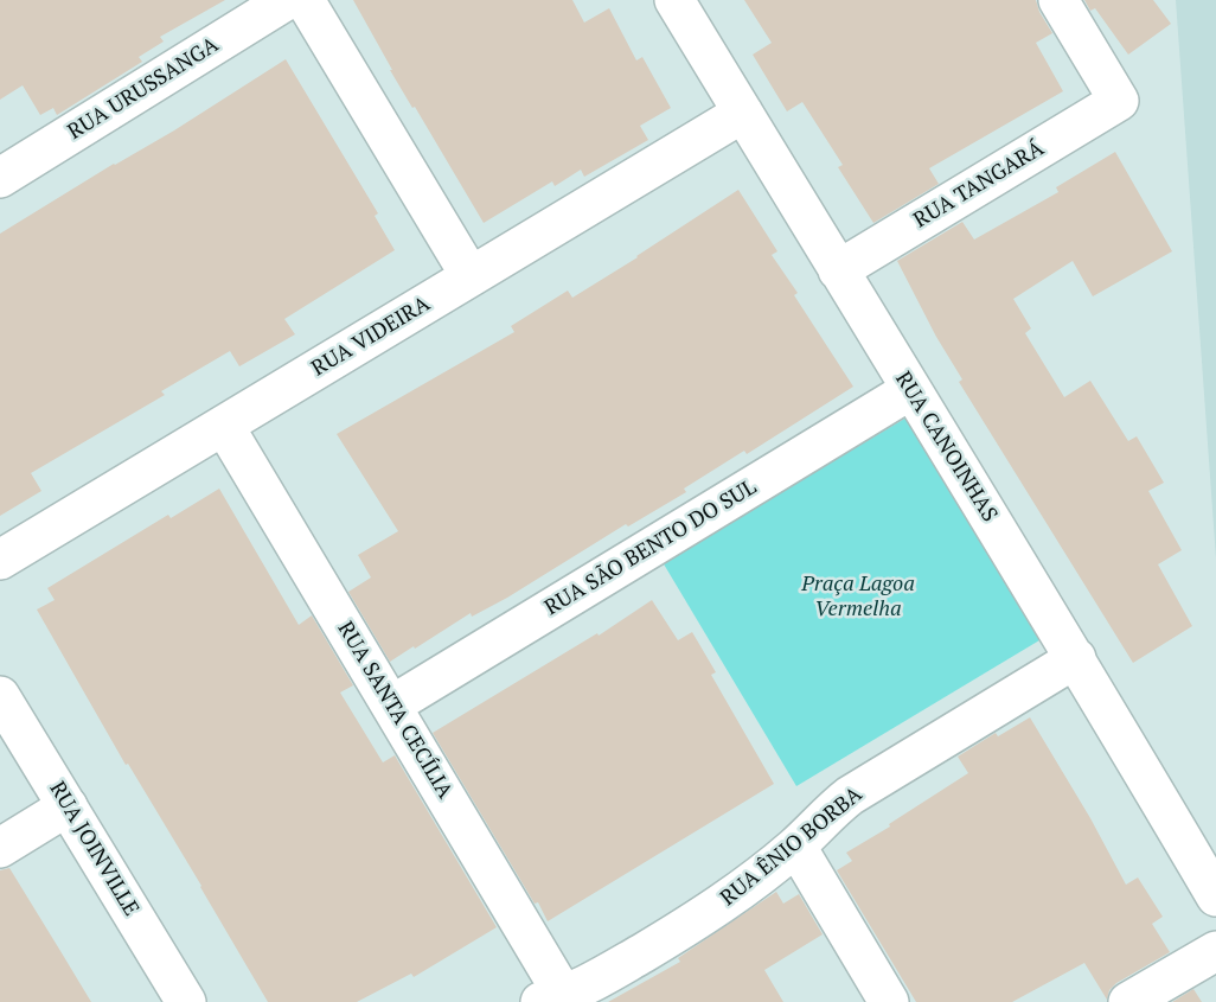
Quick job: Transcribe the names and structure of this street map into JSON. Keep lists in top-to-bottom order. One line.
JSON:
{"streets":{"street":["RUA URUSSANGA","RUA TANGARÁ","RUA VIDEIRA","RUA CANOINHAS","RUA SÃO BENTO DO SUL","RUA SANTA CECÍLIA","RUA ÊNIO BORBA","RUA JOINVILLE"]},"crossings":[["RUA TANGARÁ","RUA CANOINHAS"],["RUA VIDEIRA","RUA CANOINHAS"],["RUA VIDEIRA","RUA SANTA CECÍLIA"],["RUA CANOINHAS","RUA SÃO BENTO DO SUL"],["RUA CANOINHAS","RUA ÊNIO BORBA"],["RUA SÃO BENTO DO SUL","RUA SANTA CECÍLIA"],["RUA SANTA CECÍLIA","RUA ÊNIO BORBA"]],"parks":["Praça Lagoa Vermelha"]}
